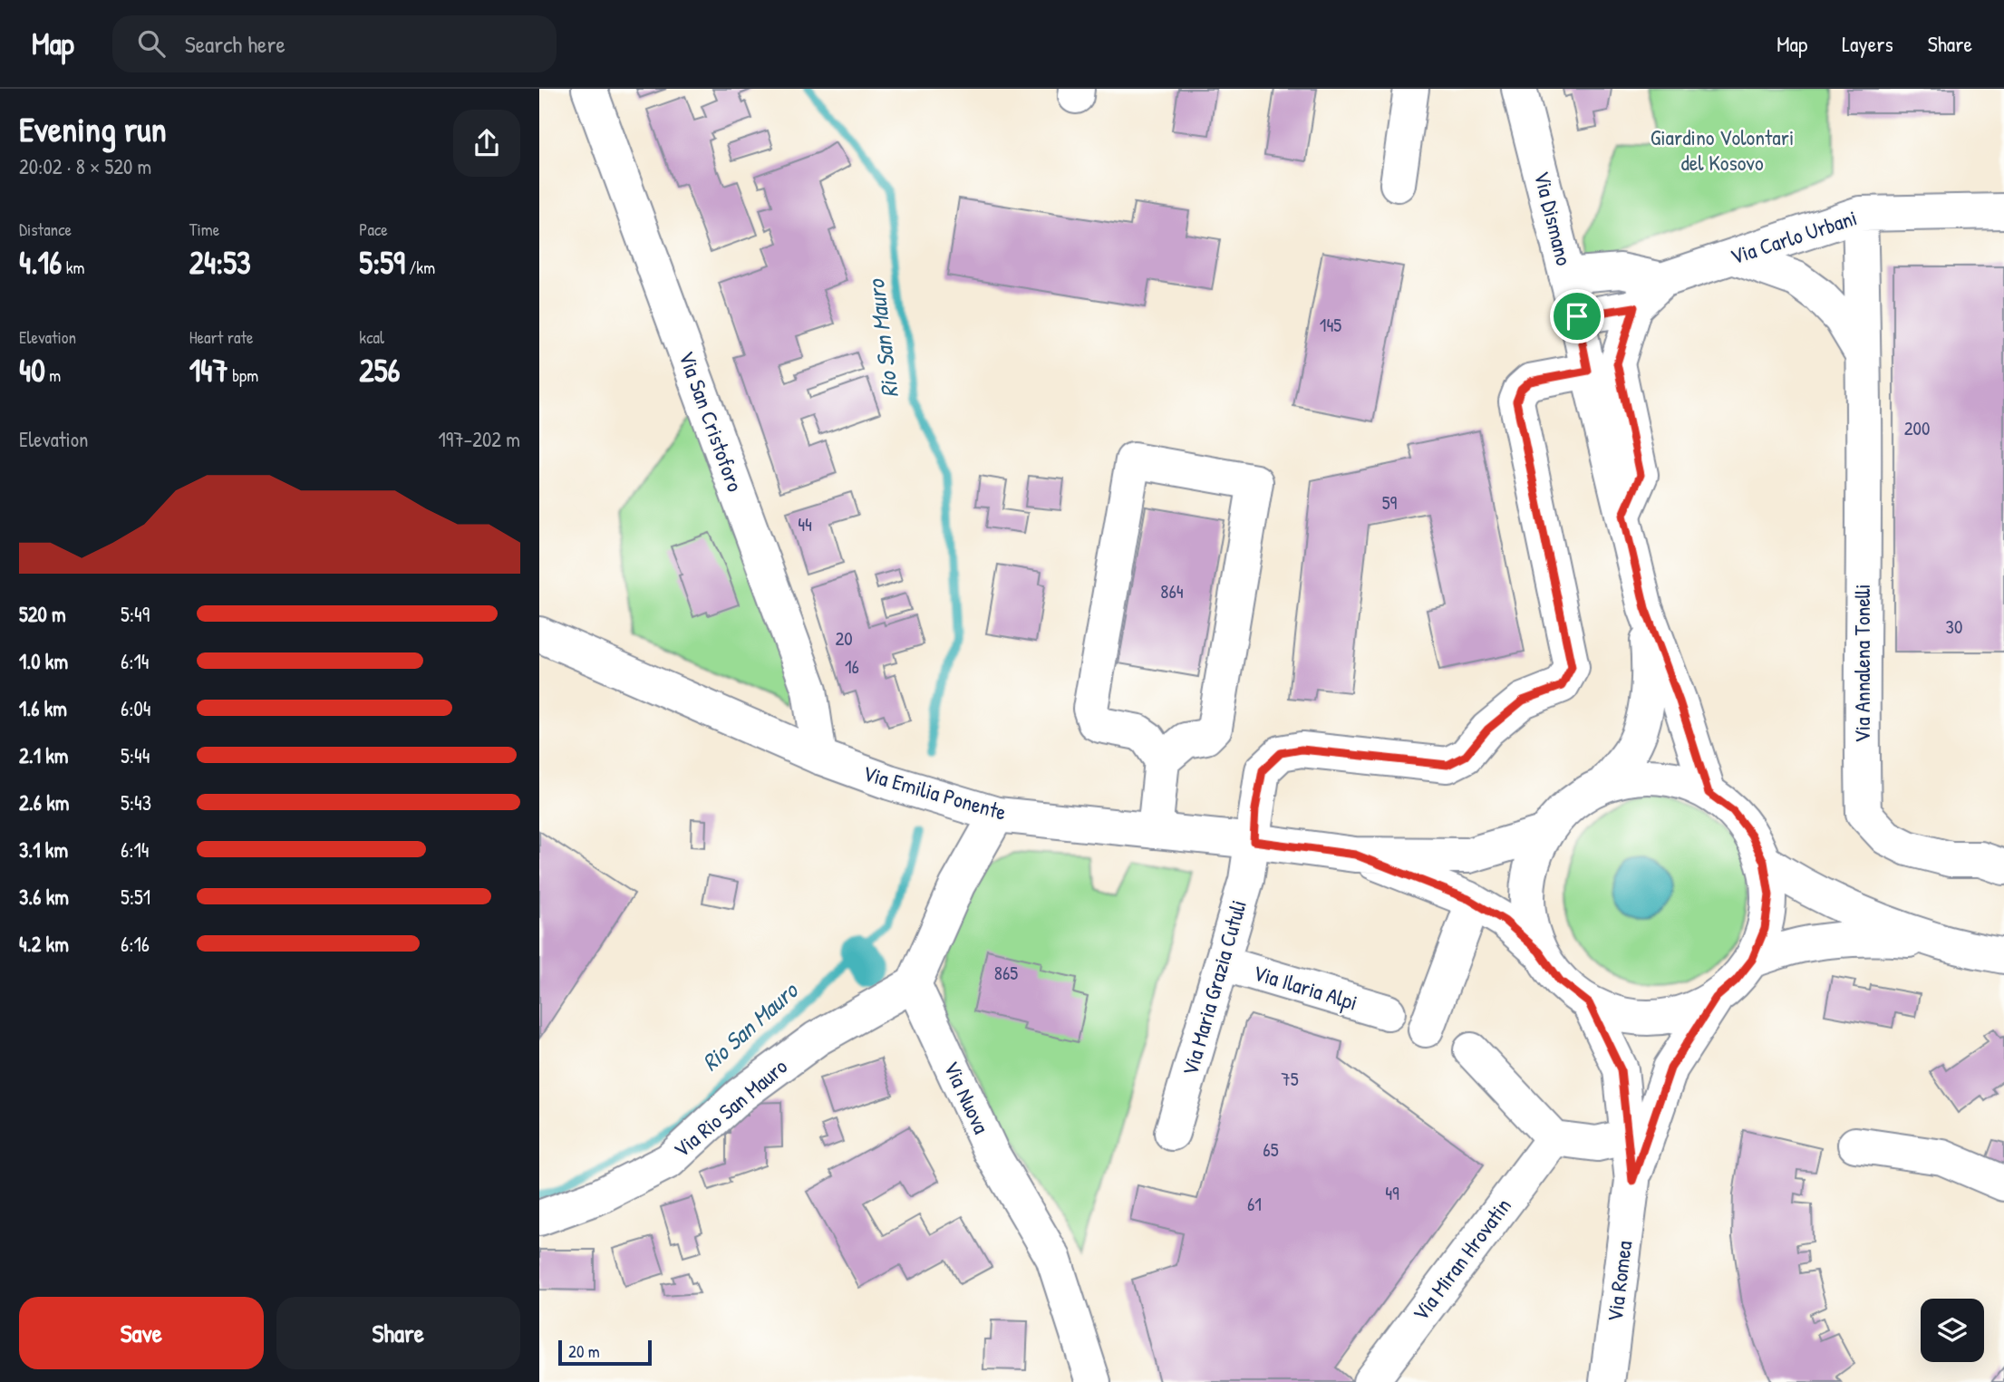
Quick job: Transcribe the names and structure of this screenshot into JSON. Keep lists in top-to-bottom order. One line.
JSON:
{"streets":{"main road":["Via Dismano","Via Carlo Urbani","Via San Cristoforo","Via Annalena Tonelli","Via Emilia Ponente","Via Maria Grazia Cutuli","Via Ilaria Alpi","Via Nuova","Via Rio San Mauro","Via Miran Hrovatin","Via Romea"]},"crossings":[["Via Dismano","Via Maria Grazia Cutuli"],["Via Carlo Urbani","Via Annalena Tonelli"],["Via San Cristoforo","Via Emilia Ponente"],["Via Emilia Ponente","Via Maria Grazia Cutuli"],["Via Maria Grazia Cutuli","Via Ilaria Alpi"],["Via Nuova","Via Rio San Mauro"]],"water":["Rio San Mauro"],"parks":["Giardino Volontari del Kosovo"],"house_numbers":["145","200","59","44","864","30","20","16","865","75","65","49","61"],"scale_bar":"20 m","page":{"header":"Map","search":"Search here","nav":["Map","Layers","Share"],"heading":["Evening run","20:02 · 8 × 520 m"],"stats":[["Distance","4.16 km"],["Time","24:53"],["Pace","5:59 /km"],["Elevation","40 m"],["Heart rate","147 bpm"],["kcal","256"]],"chart":["Elevation","197–202 m"],"list":[{"name":"520 m","note":"5:49"},{"name":"1.0 km","note":"6:14"},{"name":"1.6 km","note":"6:04"},{"name":"2.1 km","note":"5:44"},{"name":"2.6 km","note":"5:43"},{"name":"3.1 km","note":"6:14"},{"name":"3.6 km","note":"5:51"},{"name":"4.2 km","note":"6:16"}],"buttons":["Save","Share"],"scale":"20 m"}}
